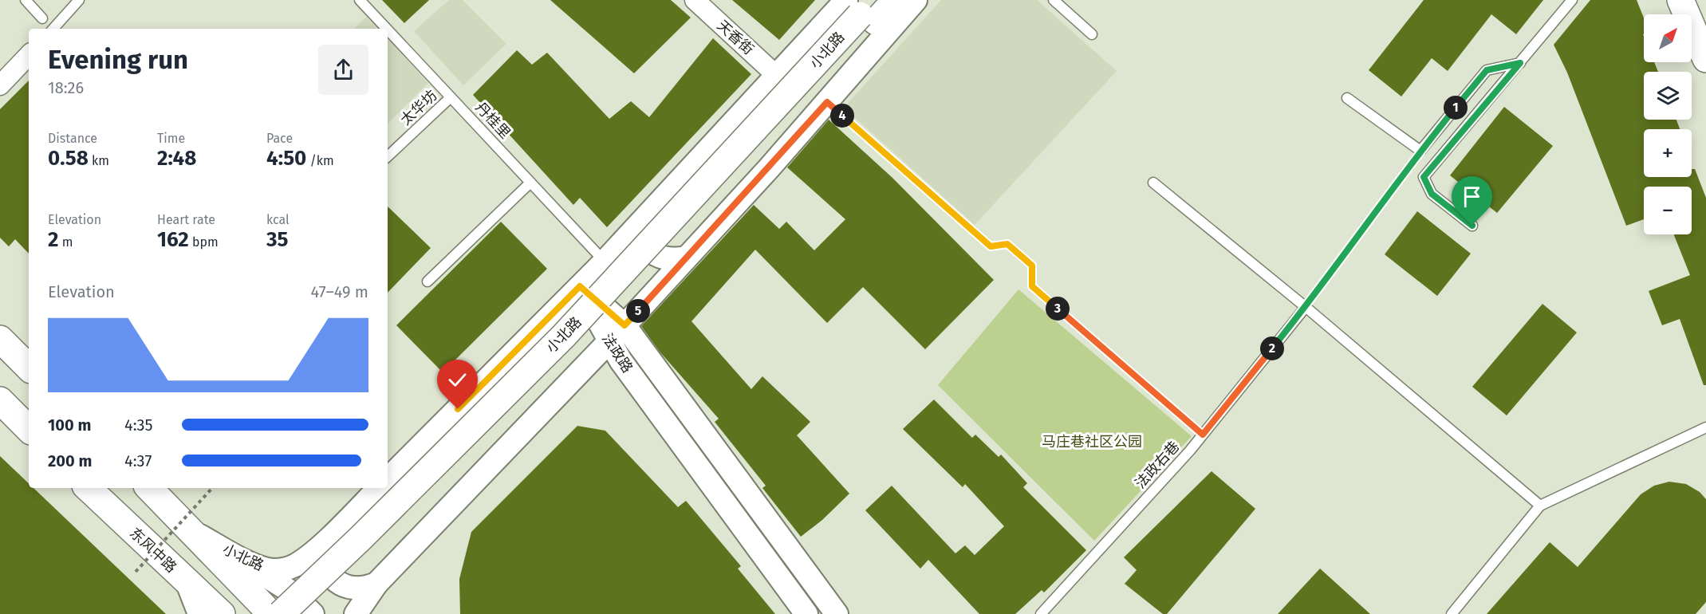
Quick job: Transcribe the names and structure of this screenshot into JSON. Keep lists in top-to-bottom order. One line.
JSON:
{"streets":{"main road":["小北路","东风中路"],"street":["天香街","法政路"],"lane":["太华坊","丹桂里","法政右巷"]},"crossings":[["天香街","小北路"],["小北路","丹桂里"],["小北路","法政路"],["太华坊","丹桂里"]],"parks":["马庄巷社区公园"],"north":"top right","page":{"map_buttons":["+","−"],"heading":["Evening run","18:26"],"pins":["1","4","3","5","2"],"stats":[["Distance","0.58 km"],["Time","2:48"],["Pace","4:50 /km"],["Elevation","2 m"],["Heart rate","162 bpm"],["kcal","35"]],"chart":["Elevation","47–49 m"],"list":[{"name":"100 m","note":"4:35"},{"name":"200 m","note":"4:37"}]}}
